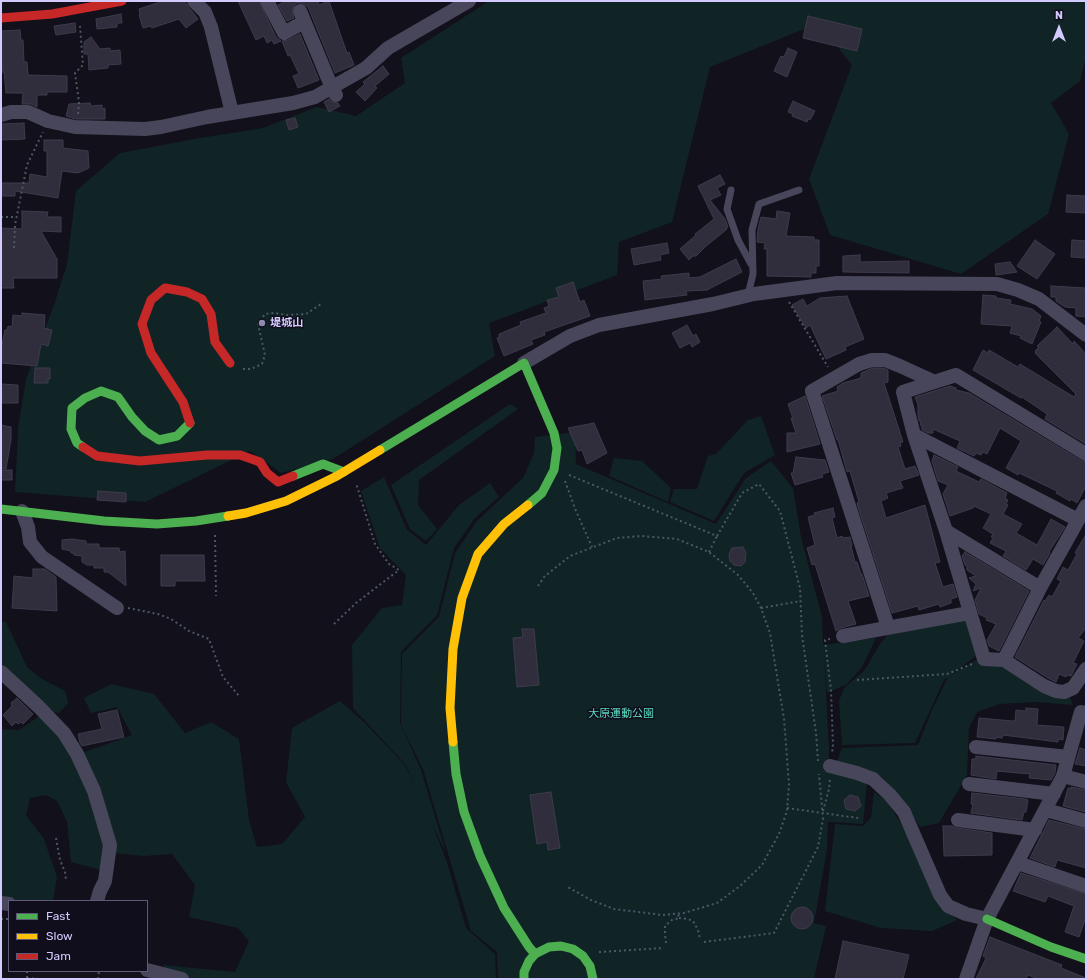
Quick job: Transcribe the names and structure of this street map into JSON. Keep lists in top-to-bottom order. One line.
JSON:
{"parks":["大原運動公園"],"places":["堤城山"],"legend":["Fast","Slow","Jam"],"north":"top"}
